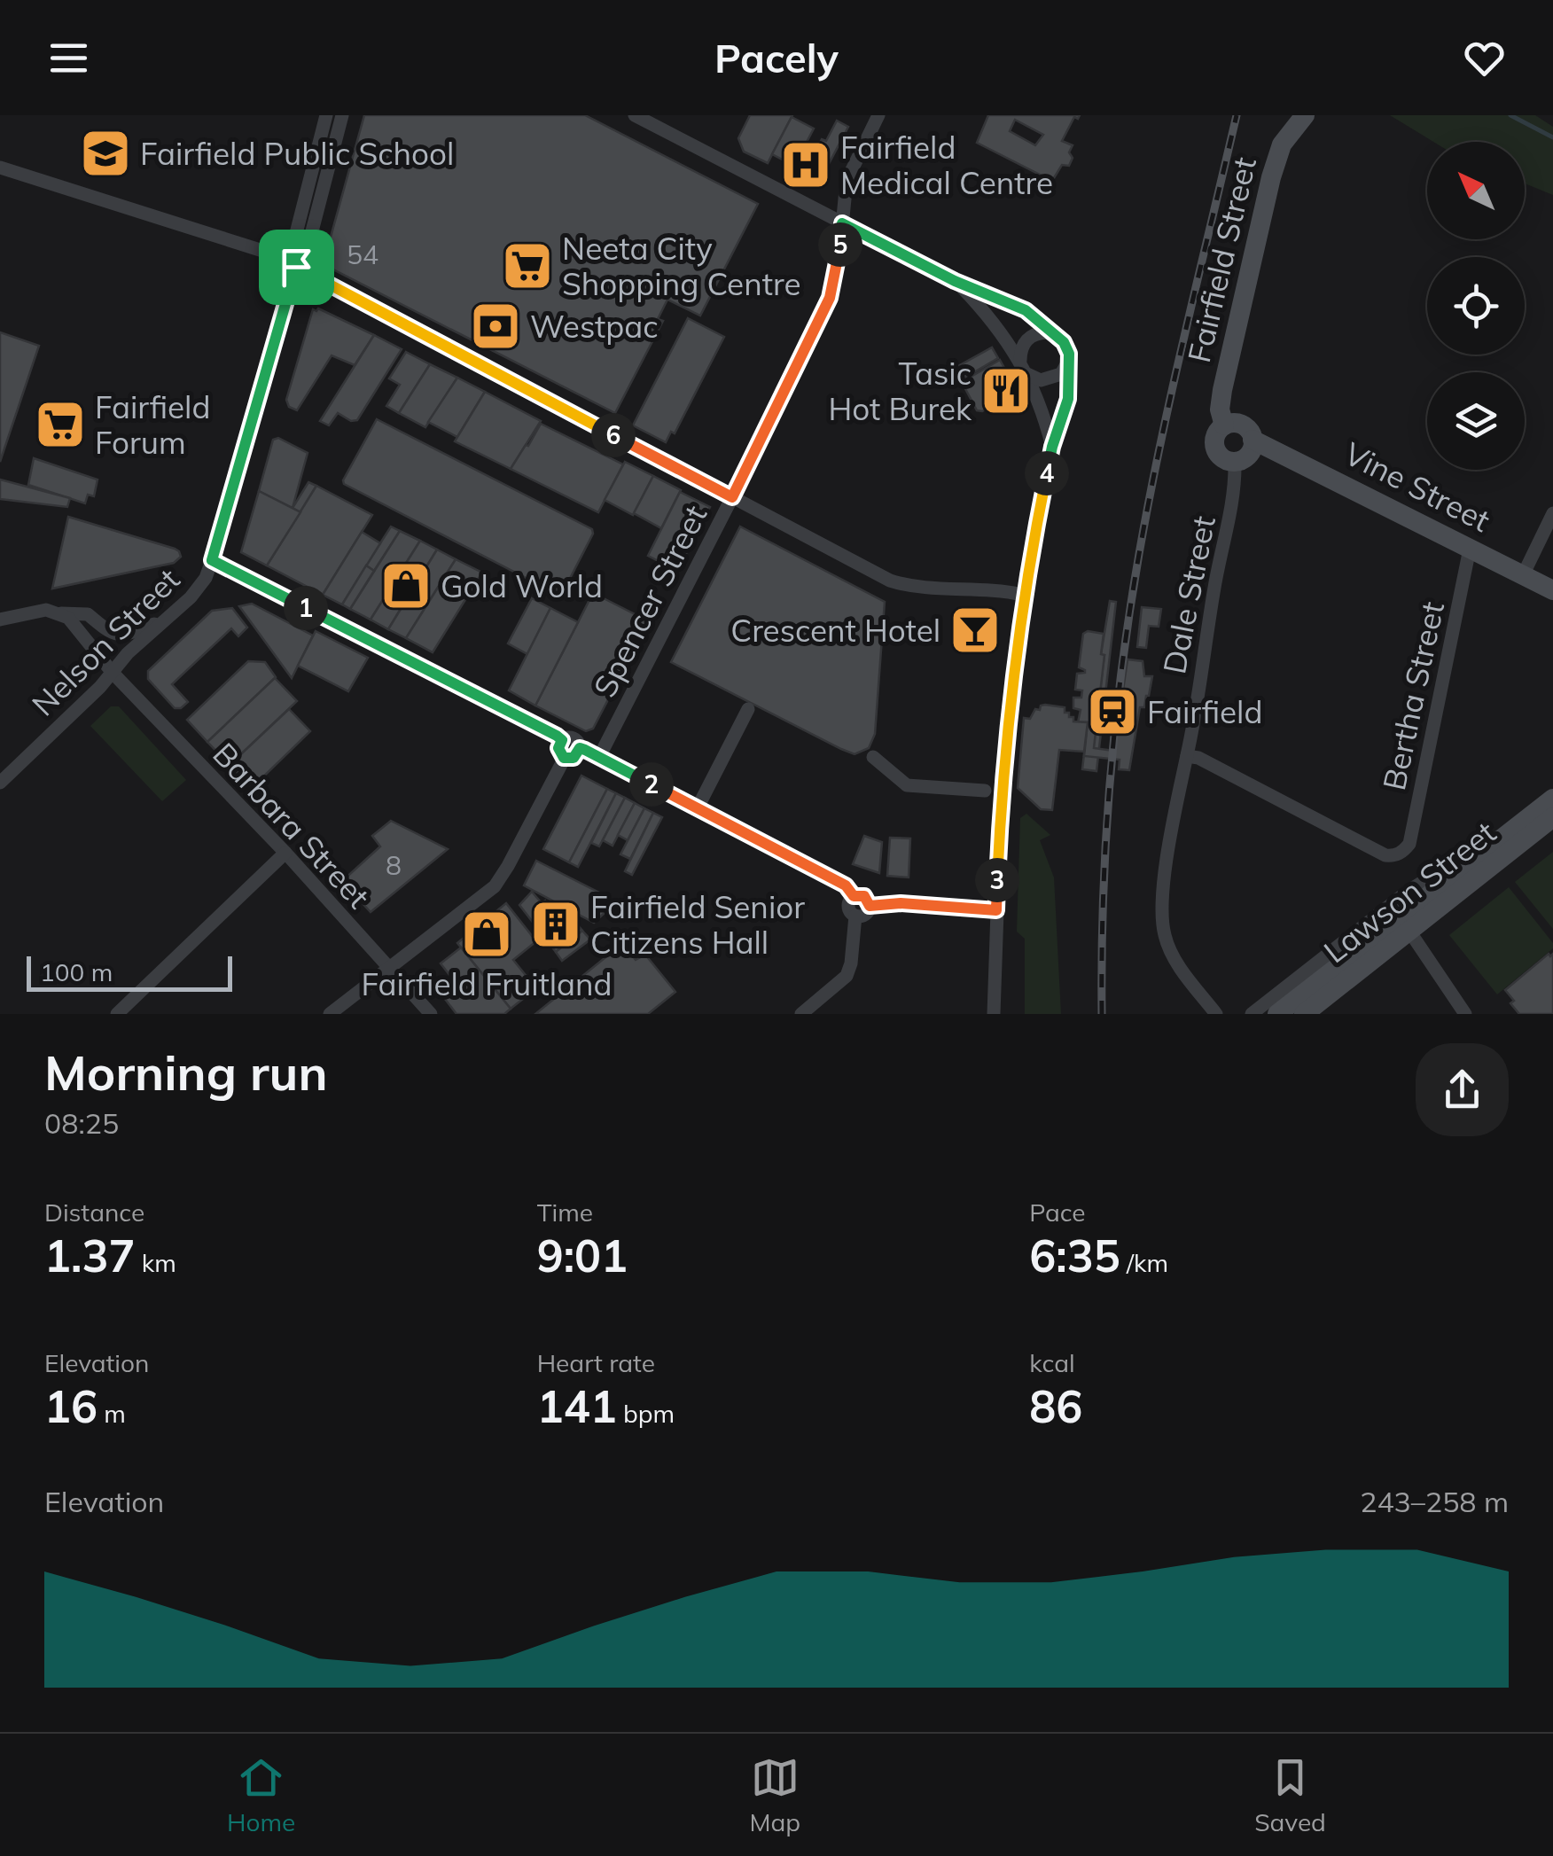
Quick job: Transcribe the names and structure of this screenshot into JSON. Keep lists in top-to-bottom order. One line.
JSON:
{"streets":{"main road":["Fairfield Street","Vine Street","Lawson Street"],"street":["Dale Street","Spencer Street","Nelson Street","Bertha Street","Barbara Street"]},"crossings":[["Fairfield Street","Vine Street"],["Fairfield Street","Dale Street"],["Vine Street","Dale Street"],["Vine Street","Bertha Street"],["Dale Street","Bertha Street"],["Nelson Street","Barbara Street"]],"places":{"school or university":["Fairfield Public School"],"hospital":["Fairfield Medical Centre"],"supermarket":["Neeta City Shopping Centre","Fairfield Forum"],"bank":["Westpac"],"restaurant":["Tasic Hot Burek"],"shop":["Gold World","Fairfield Fruitland"],"bar":["Crescent Hotel"],"station":["Fairfield"],"building":["Fairfield Senior Citizens Hall"]},"house_numbers":["54","8"],"scale_bar":"100 m","north":"top left","page":{"header":"Pacely","pins":["5","6","4","1","2","3"],"scale":"100 m","heading":["Morning run","08:25"],"stats":[["Distance","1.37 km"],["Time","9:01"],["Pace","6:35 /km"],["Elevation","16 m"],["Heart rate","141 bpm"],["kcal","86"]],"chart":["Elevation","243–258 m"],"tabs":["Home","Map","Saved"]}}
